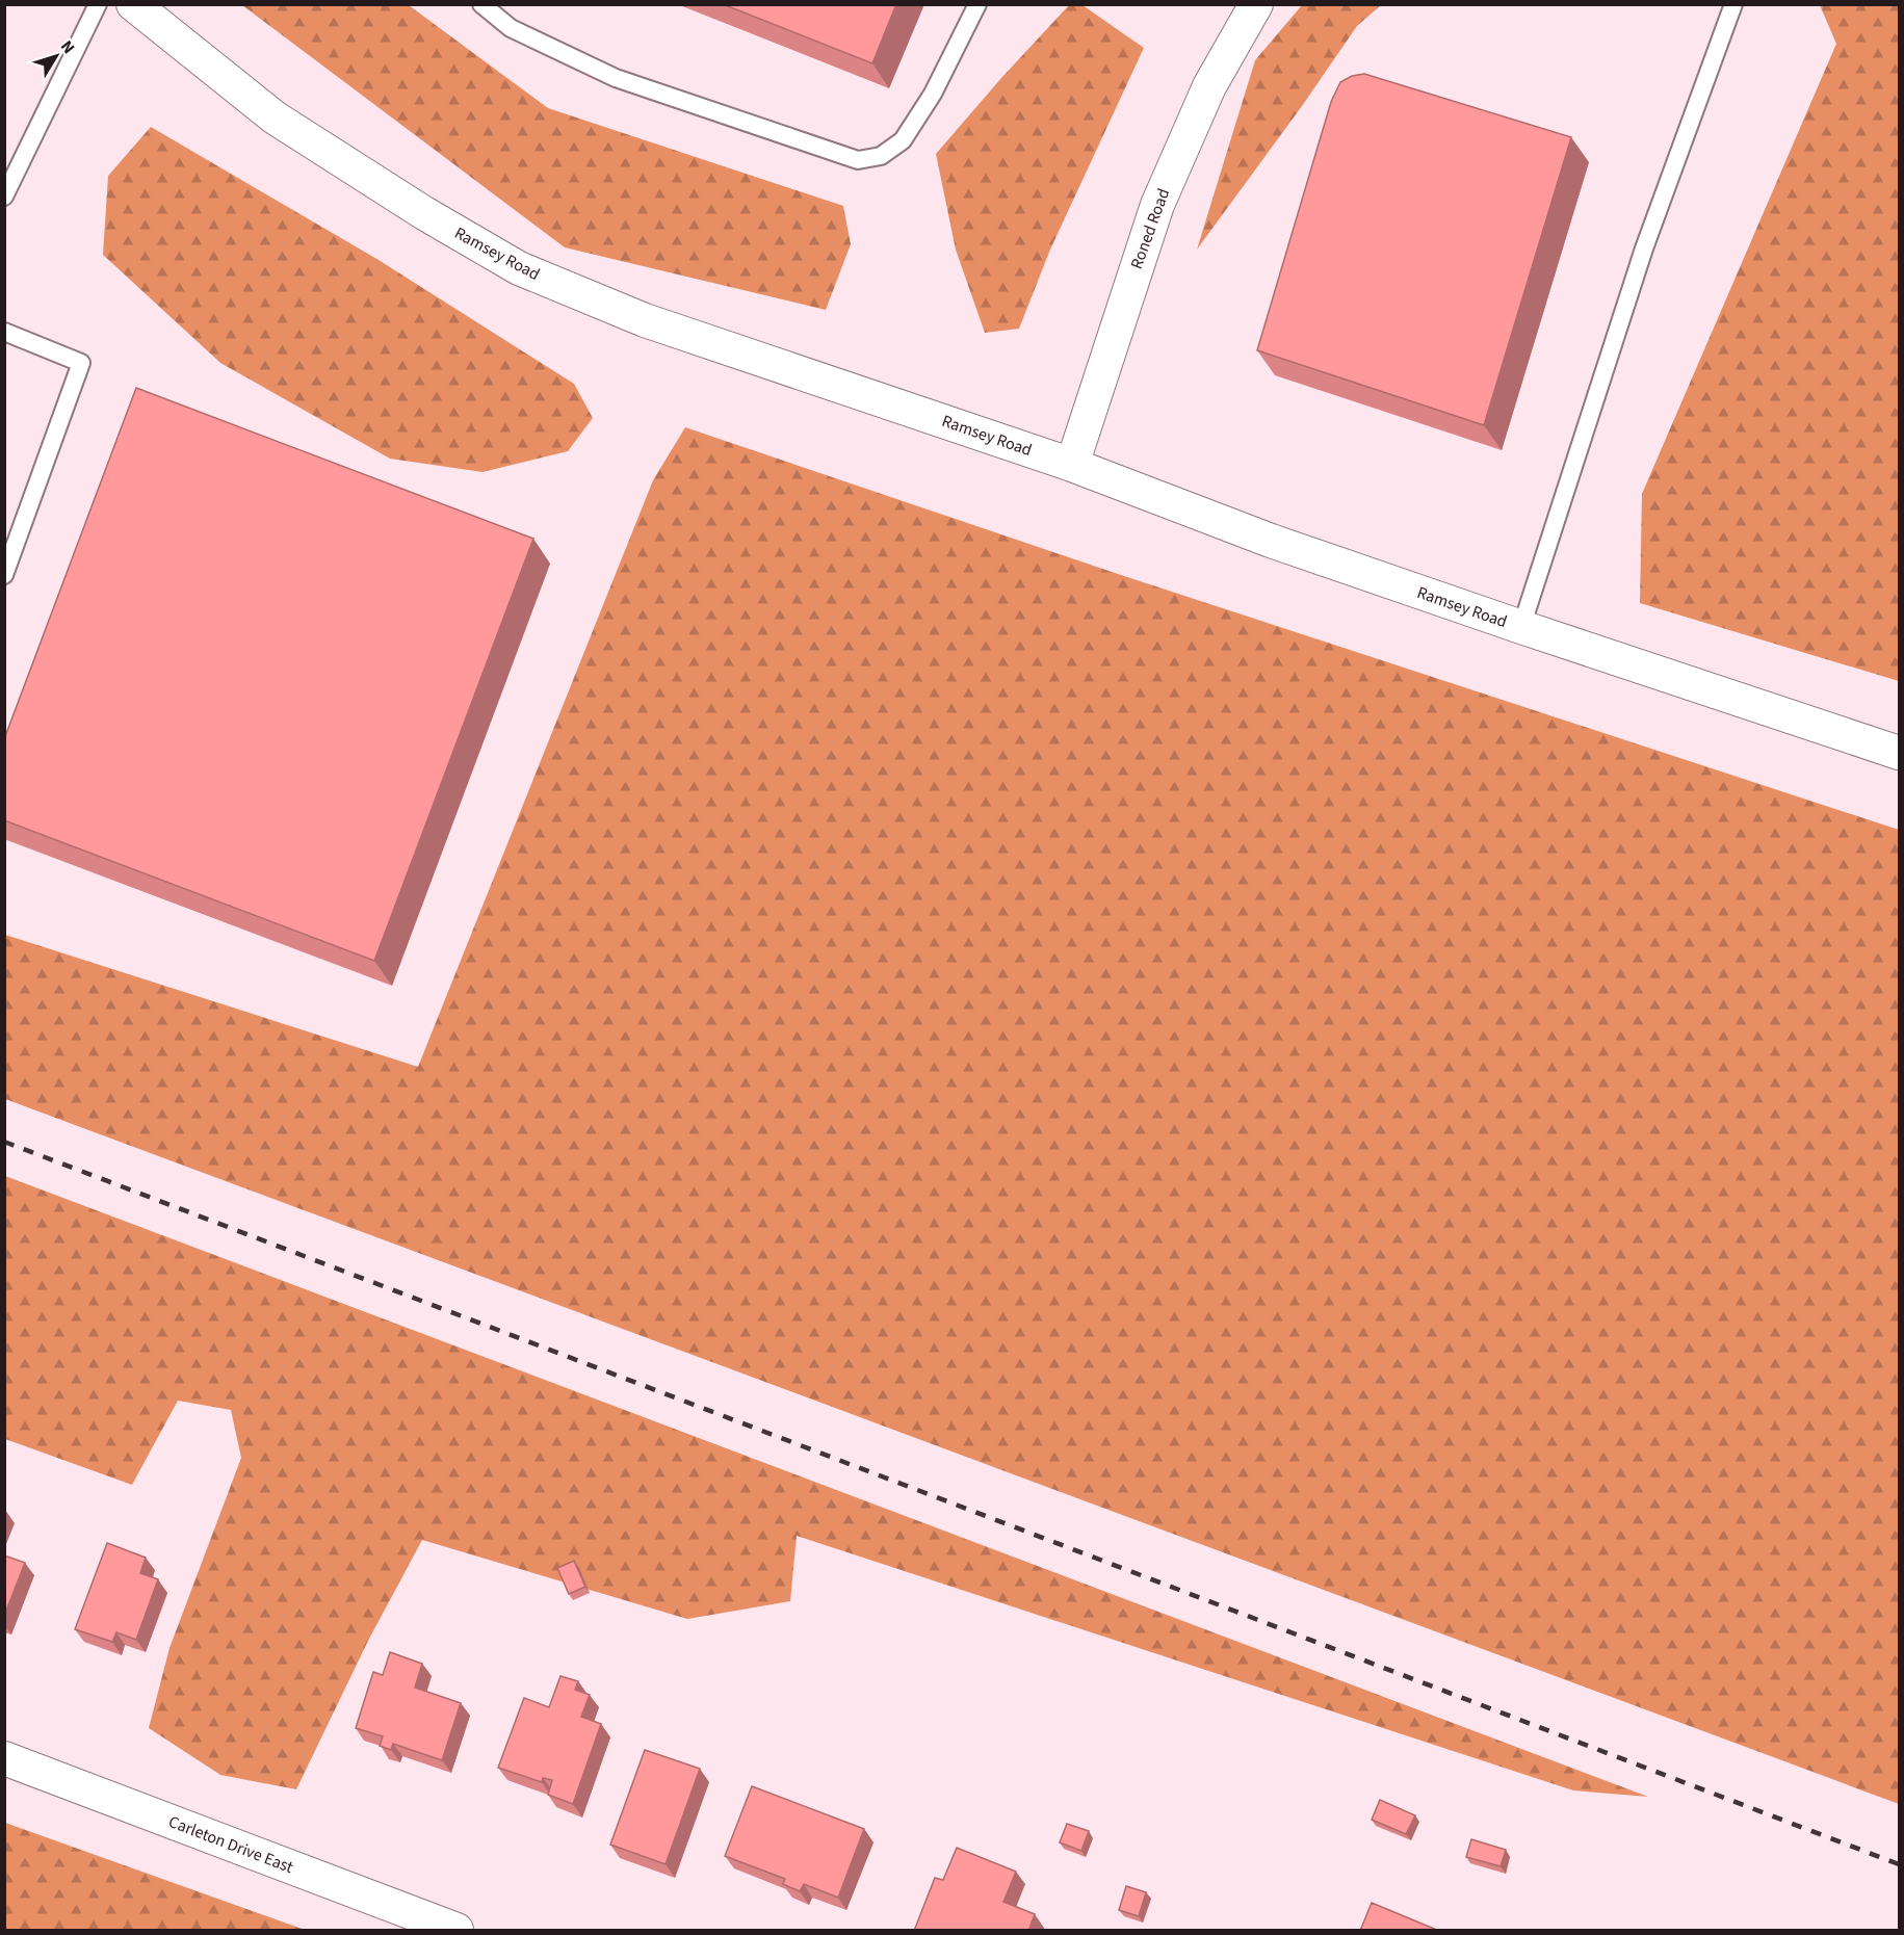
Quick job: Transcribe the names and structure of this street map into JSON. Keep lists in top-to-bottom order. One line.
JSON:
{"streets":{"street":["Roned Road","Ramsey Road","Carleton Drive East"]},"crossings":[["Roned Road","Ramsey Road"]],"north":"top right"}
